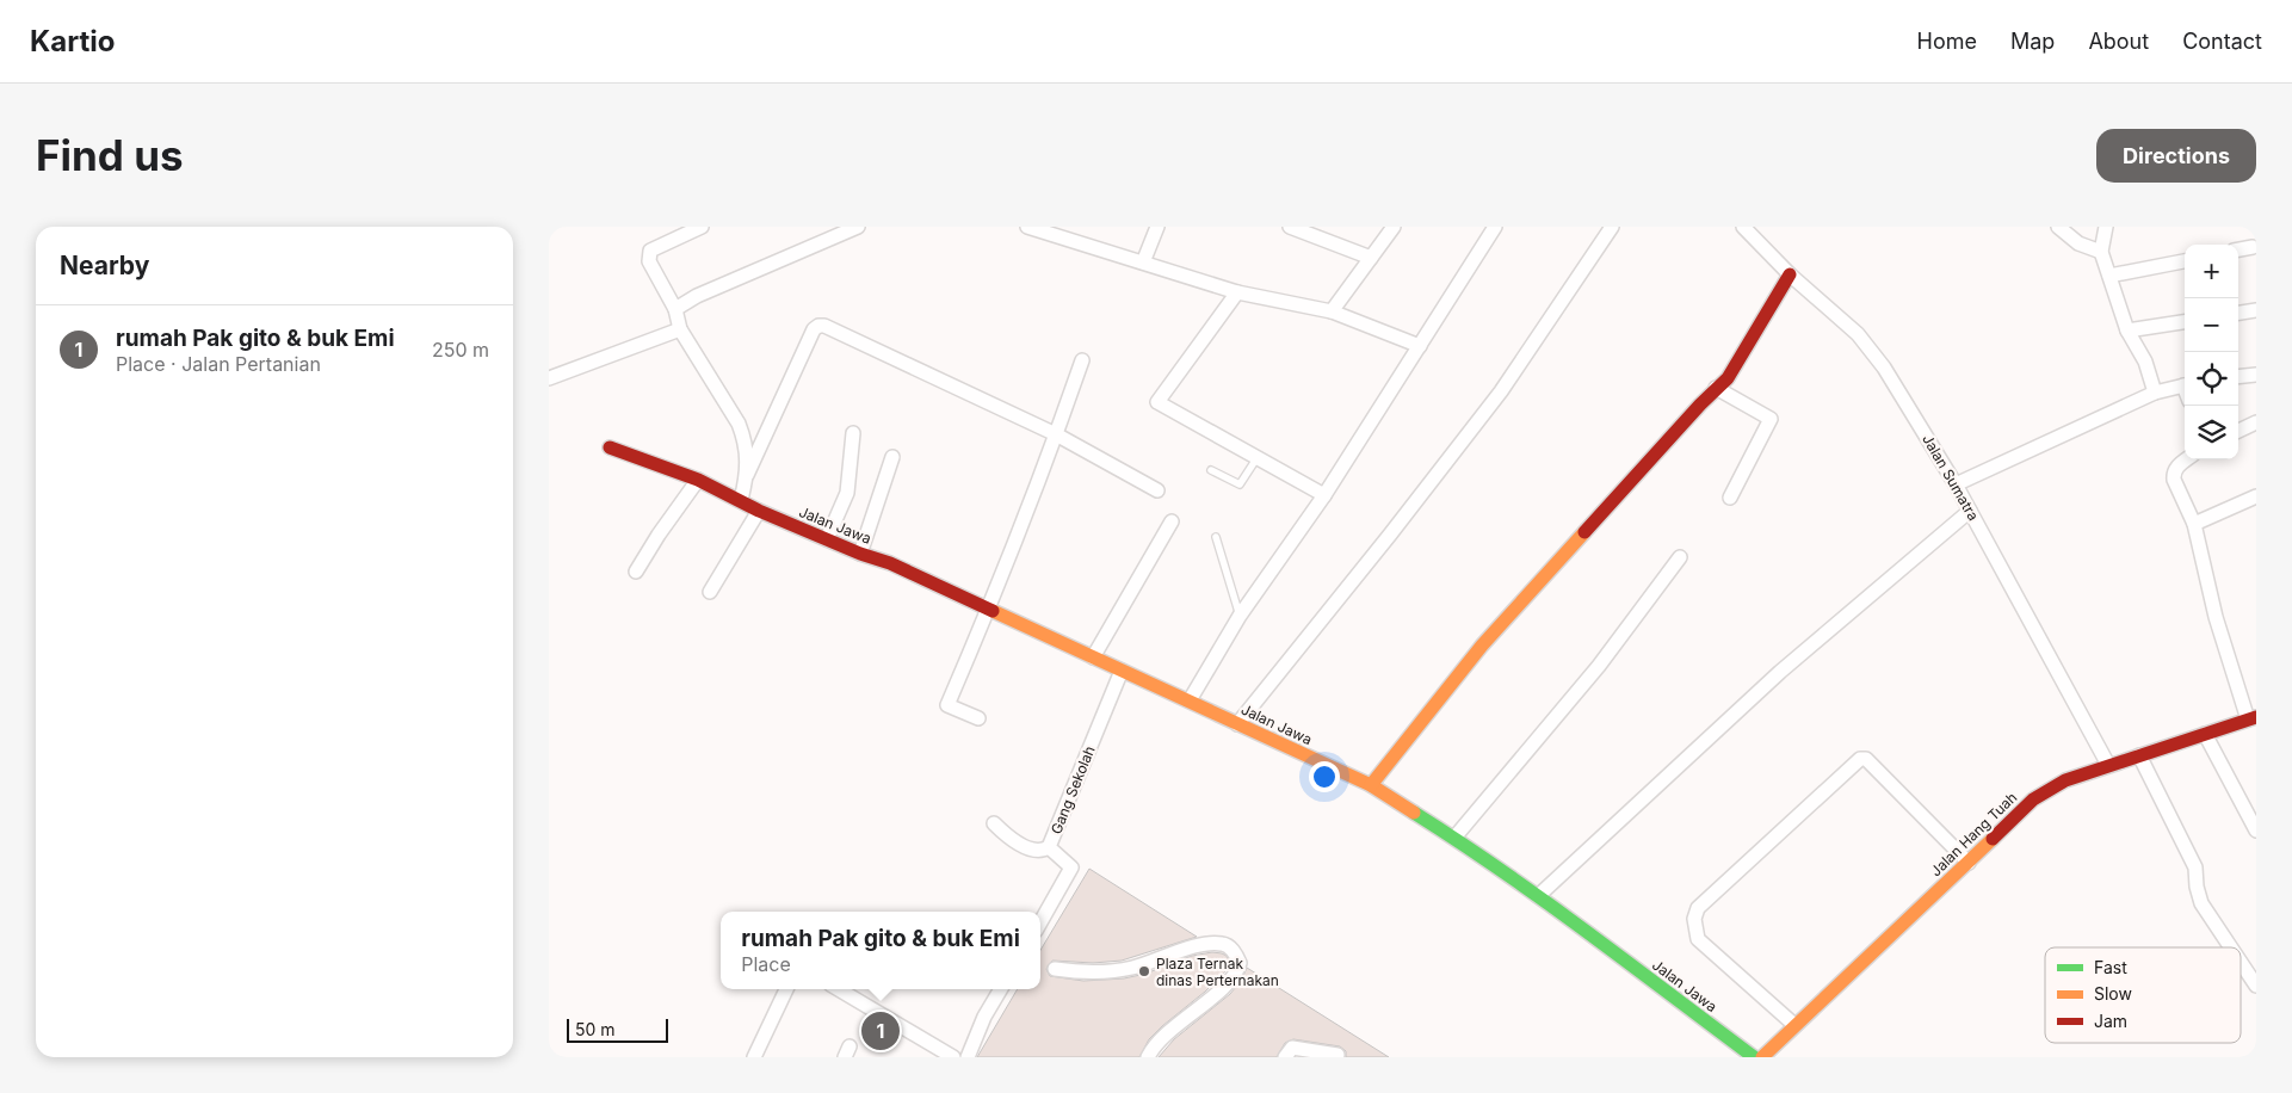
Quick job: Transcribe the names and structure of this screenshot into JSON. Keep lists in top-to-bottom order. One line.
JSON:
{"streets":{"street":["Jalan Sumatra","Jalan Jawa","Gang Sekolah","Jalan Hang Tuah"]},"crossings":[["Jalan Sumatra","Jalan Hang Tuah"],["Jalan Jawa","Gang Sekolah"]],"places":["Plaza Ternak dinas Perternakan"],"legend":["Fast","Slow","Jam"],"scale_bar":"50 m","page":{"header":"Kartio","nav":["Home","Map","About","Contact"],"buttons":"Directions","title":"Find us","heading":"Nearby","map_buttons":["+","−"],"list":[{"mark":"1","name":"rumah Pak gito & buk Emi","note":"Place · Jalan Pertanian","value":"250 m"}],"popup":["rumah Pak gito & buk Emi","Place"],"pins":"1","scale":"50 m"}}
